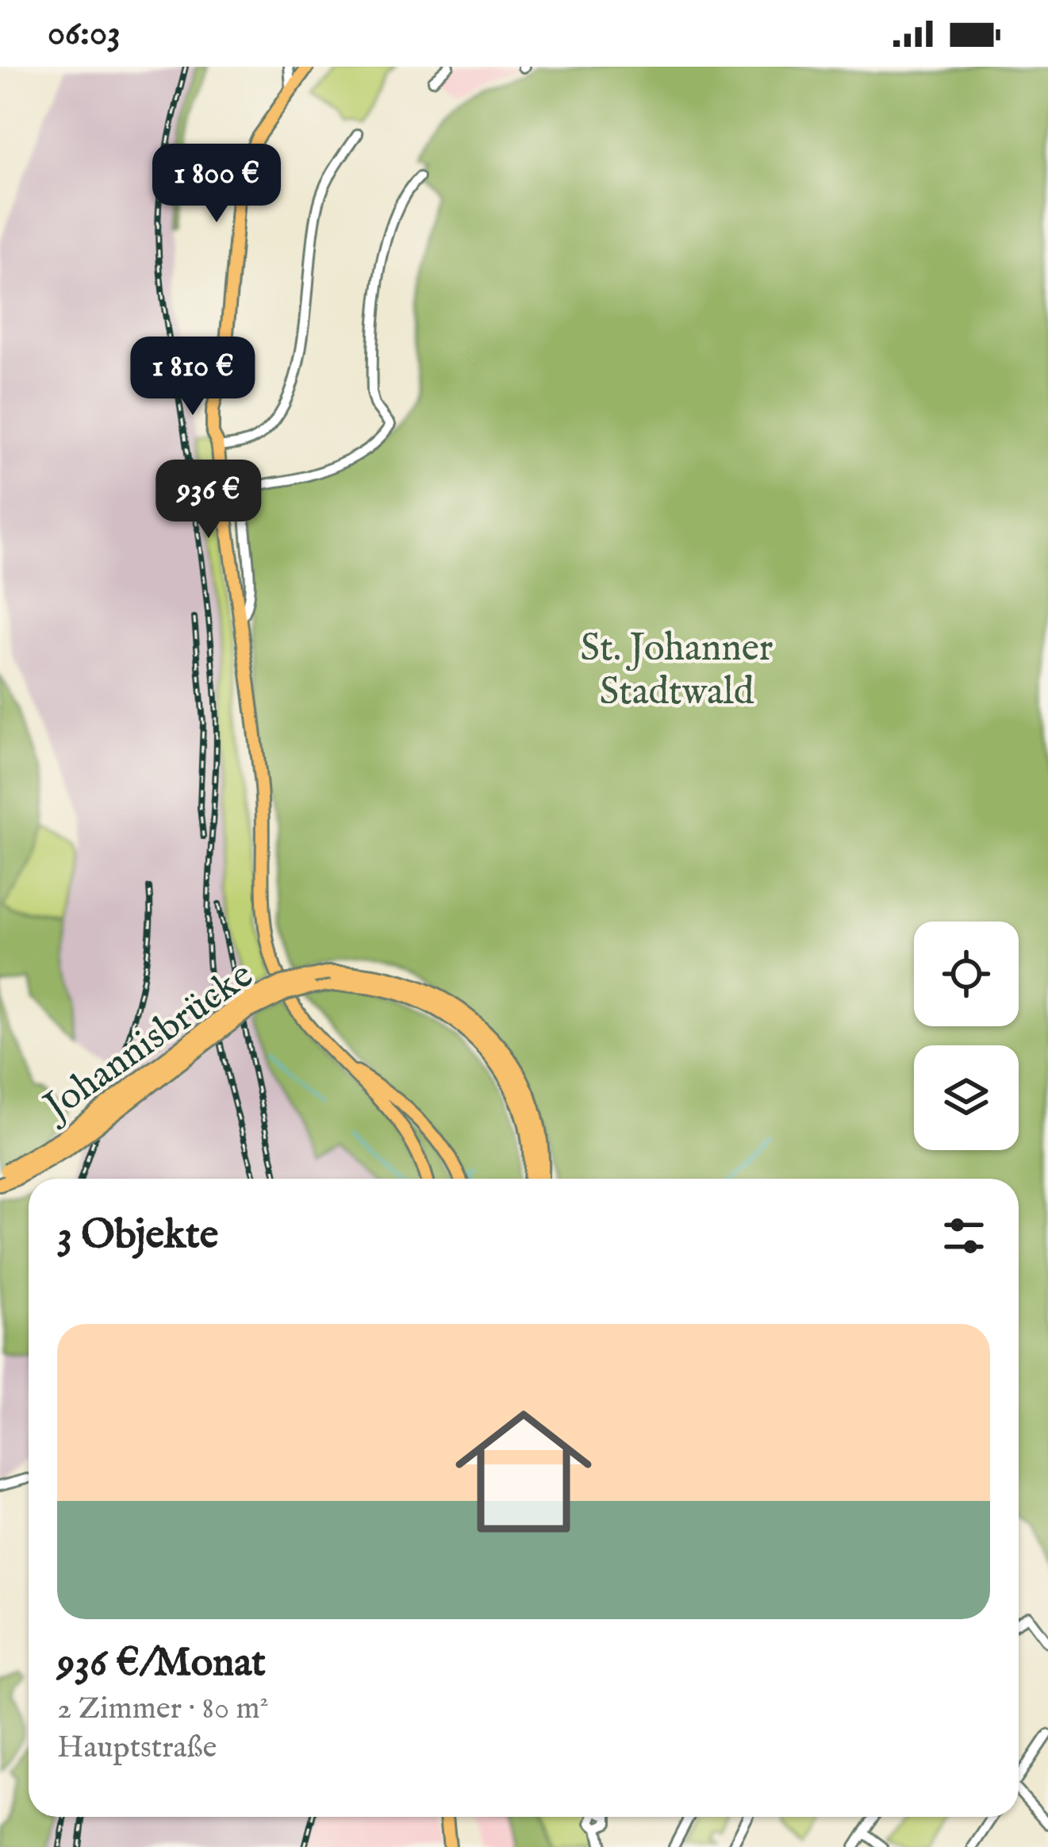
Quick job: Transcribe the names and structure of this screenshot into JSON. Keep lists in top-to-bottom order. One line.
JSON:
{"streets":{"highway":["Johannisbrücke"]},"parks":["St. Johanner Stadtwald"],"page":{"status":"06:03","price":["1 800 €","1 810 €","936 €"],"heading":"3 Objekte","list":[{"name":"936 €/Monat","note":"2 Zimmer · 80 m² · Hauptstraße"}]}}
